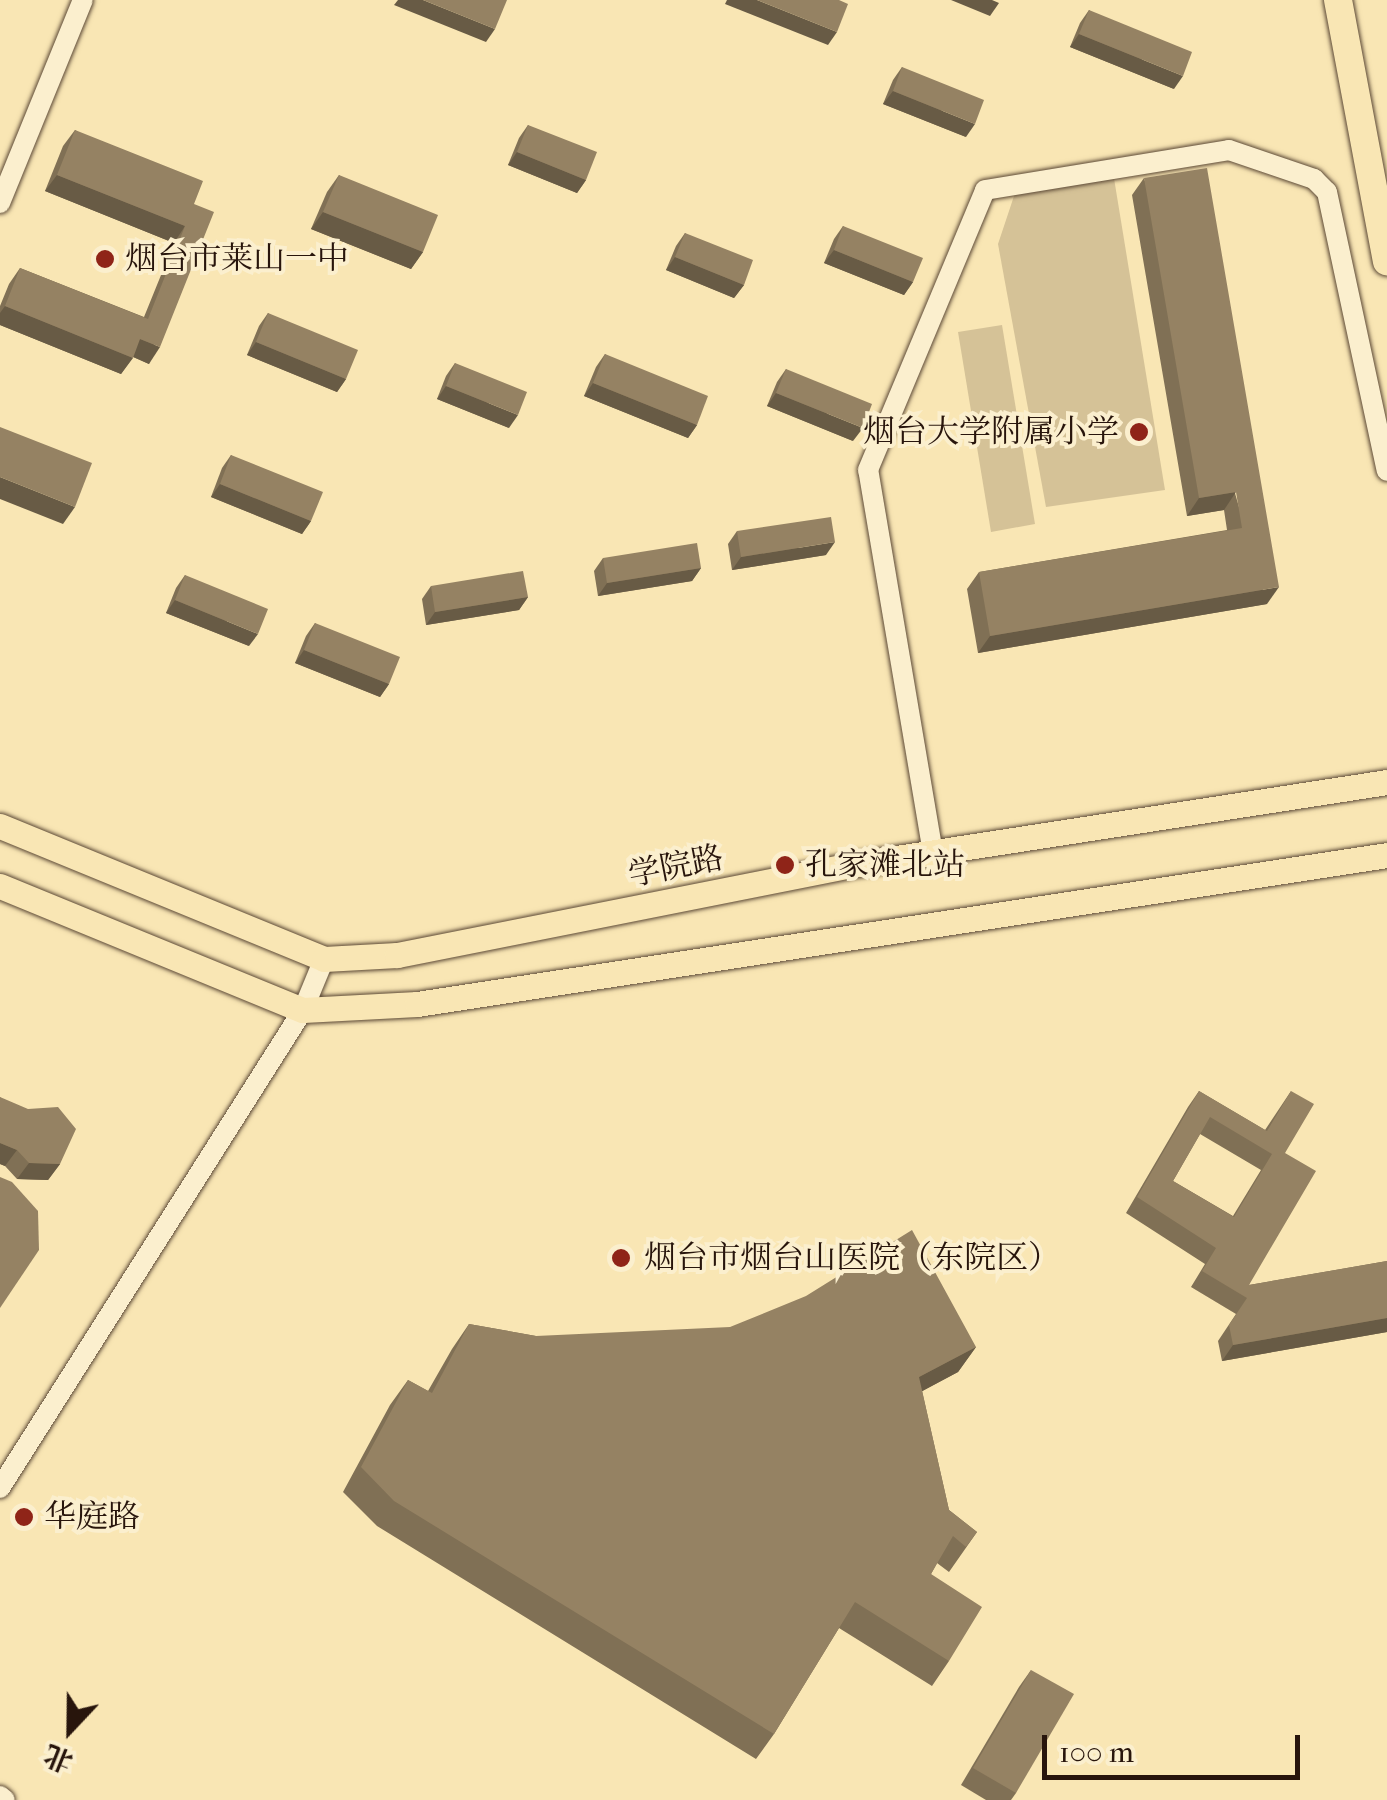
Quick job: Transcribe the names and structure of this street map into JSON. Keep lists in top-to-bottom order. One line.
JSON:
{"streets":{"main road":["学院路"]},"places":["烟台市莱山一中","烟台大学附属小学","孔家滩北站","烟台市烟台山医院（东院区）","华庭路"],"scale_bar":"100 m","north":"bottom"}
